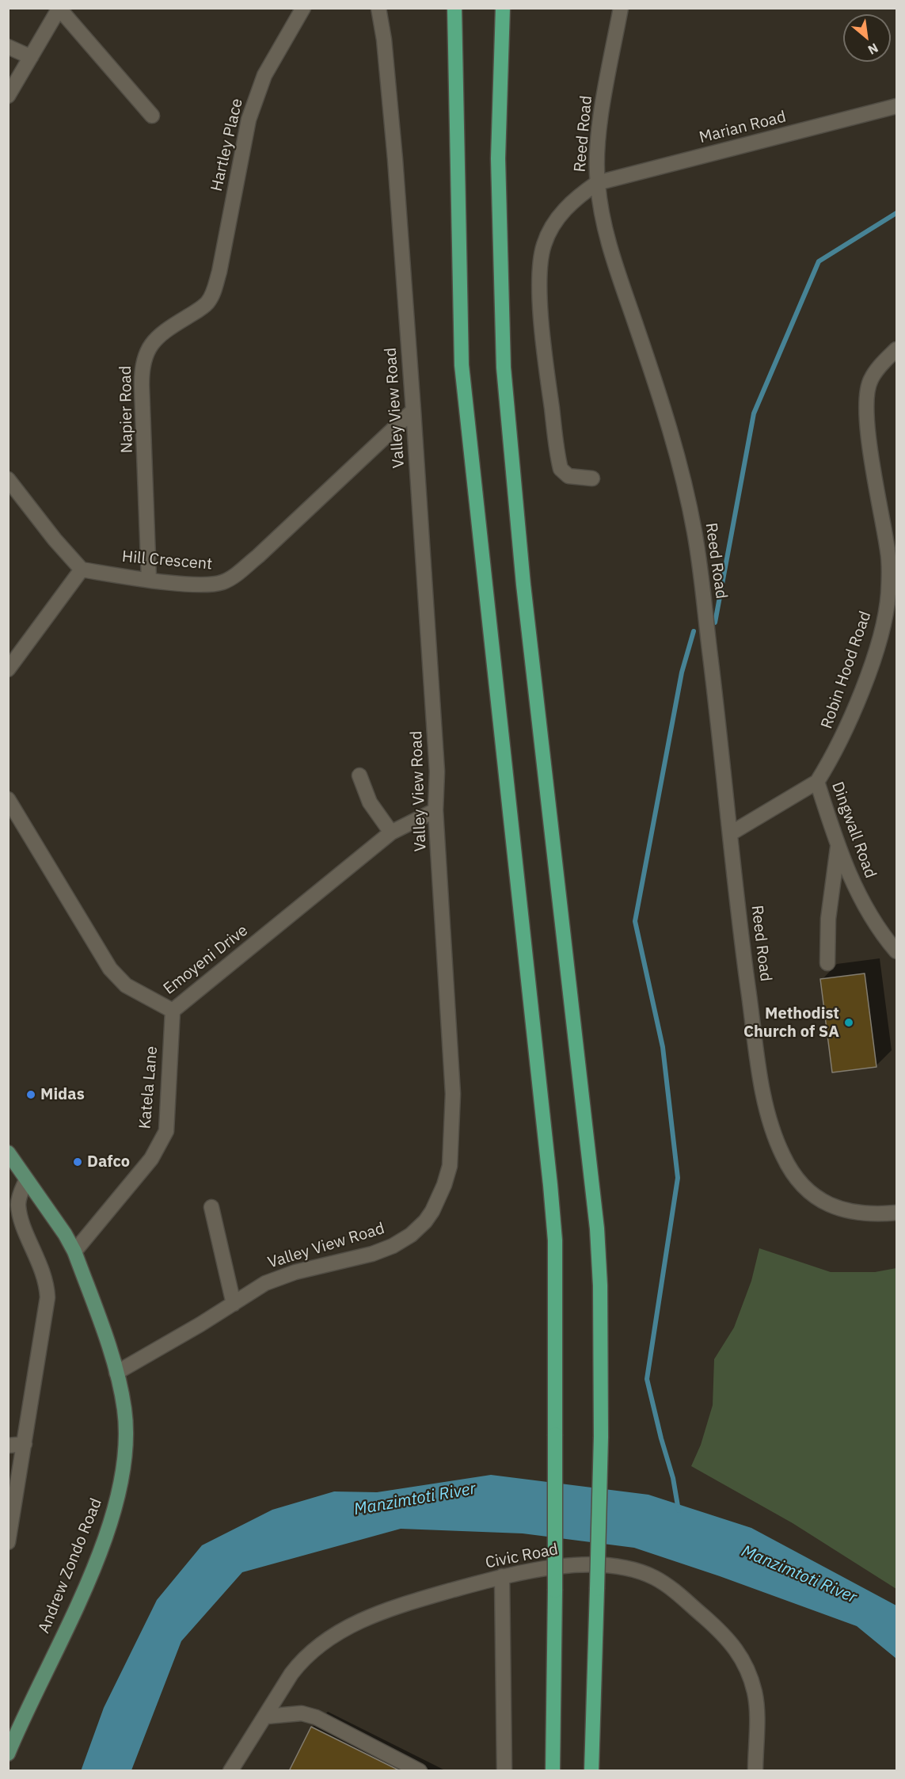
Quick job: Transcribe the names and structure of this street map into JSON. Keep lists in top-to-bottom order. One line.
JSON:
{"streets":{"main road":["Andrew Zondo Road"],"street":["Marian Road","Reed Road","Hartley Place","Valley View Road","Napier Road","Hill Crescent","Robin Hood Road","Dingwall Road","Emoyeni Drive","Katela Lane","Civic Road"]},"crossings":[["Marian Road","Reed Road"],["Reed Road","Dingwall Road"],["Hartley Place","Napier Road"],["Valley View Road","Hill Crescent"],["Valley View Road","Emoyeni Drive"],["Valley View Road","Andrew Zondo Road"],["Napier Road","Hill Crescent"],["Robin Hood Road","Dingwall Road"],["Emoyeni Drive","Katela Lane"],["Katela Lane","Andrew Zondo Road"]],"water":["Manzimtoti River"],"places":["Methodist Church of SA","Midas","Dafco"],"north":"bottom right"}
